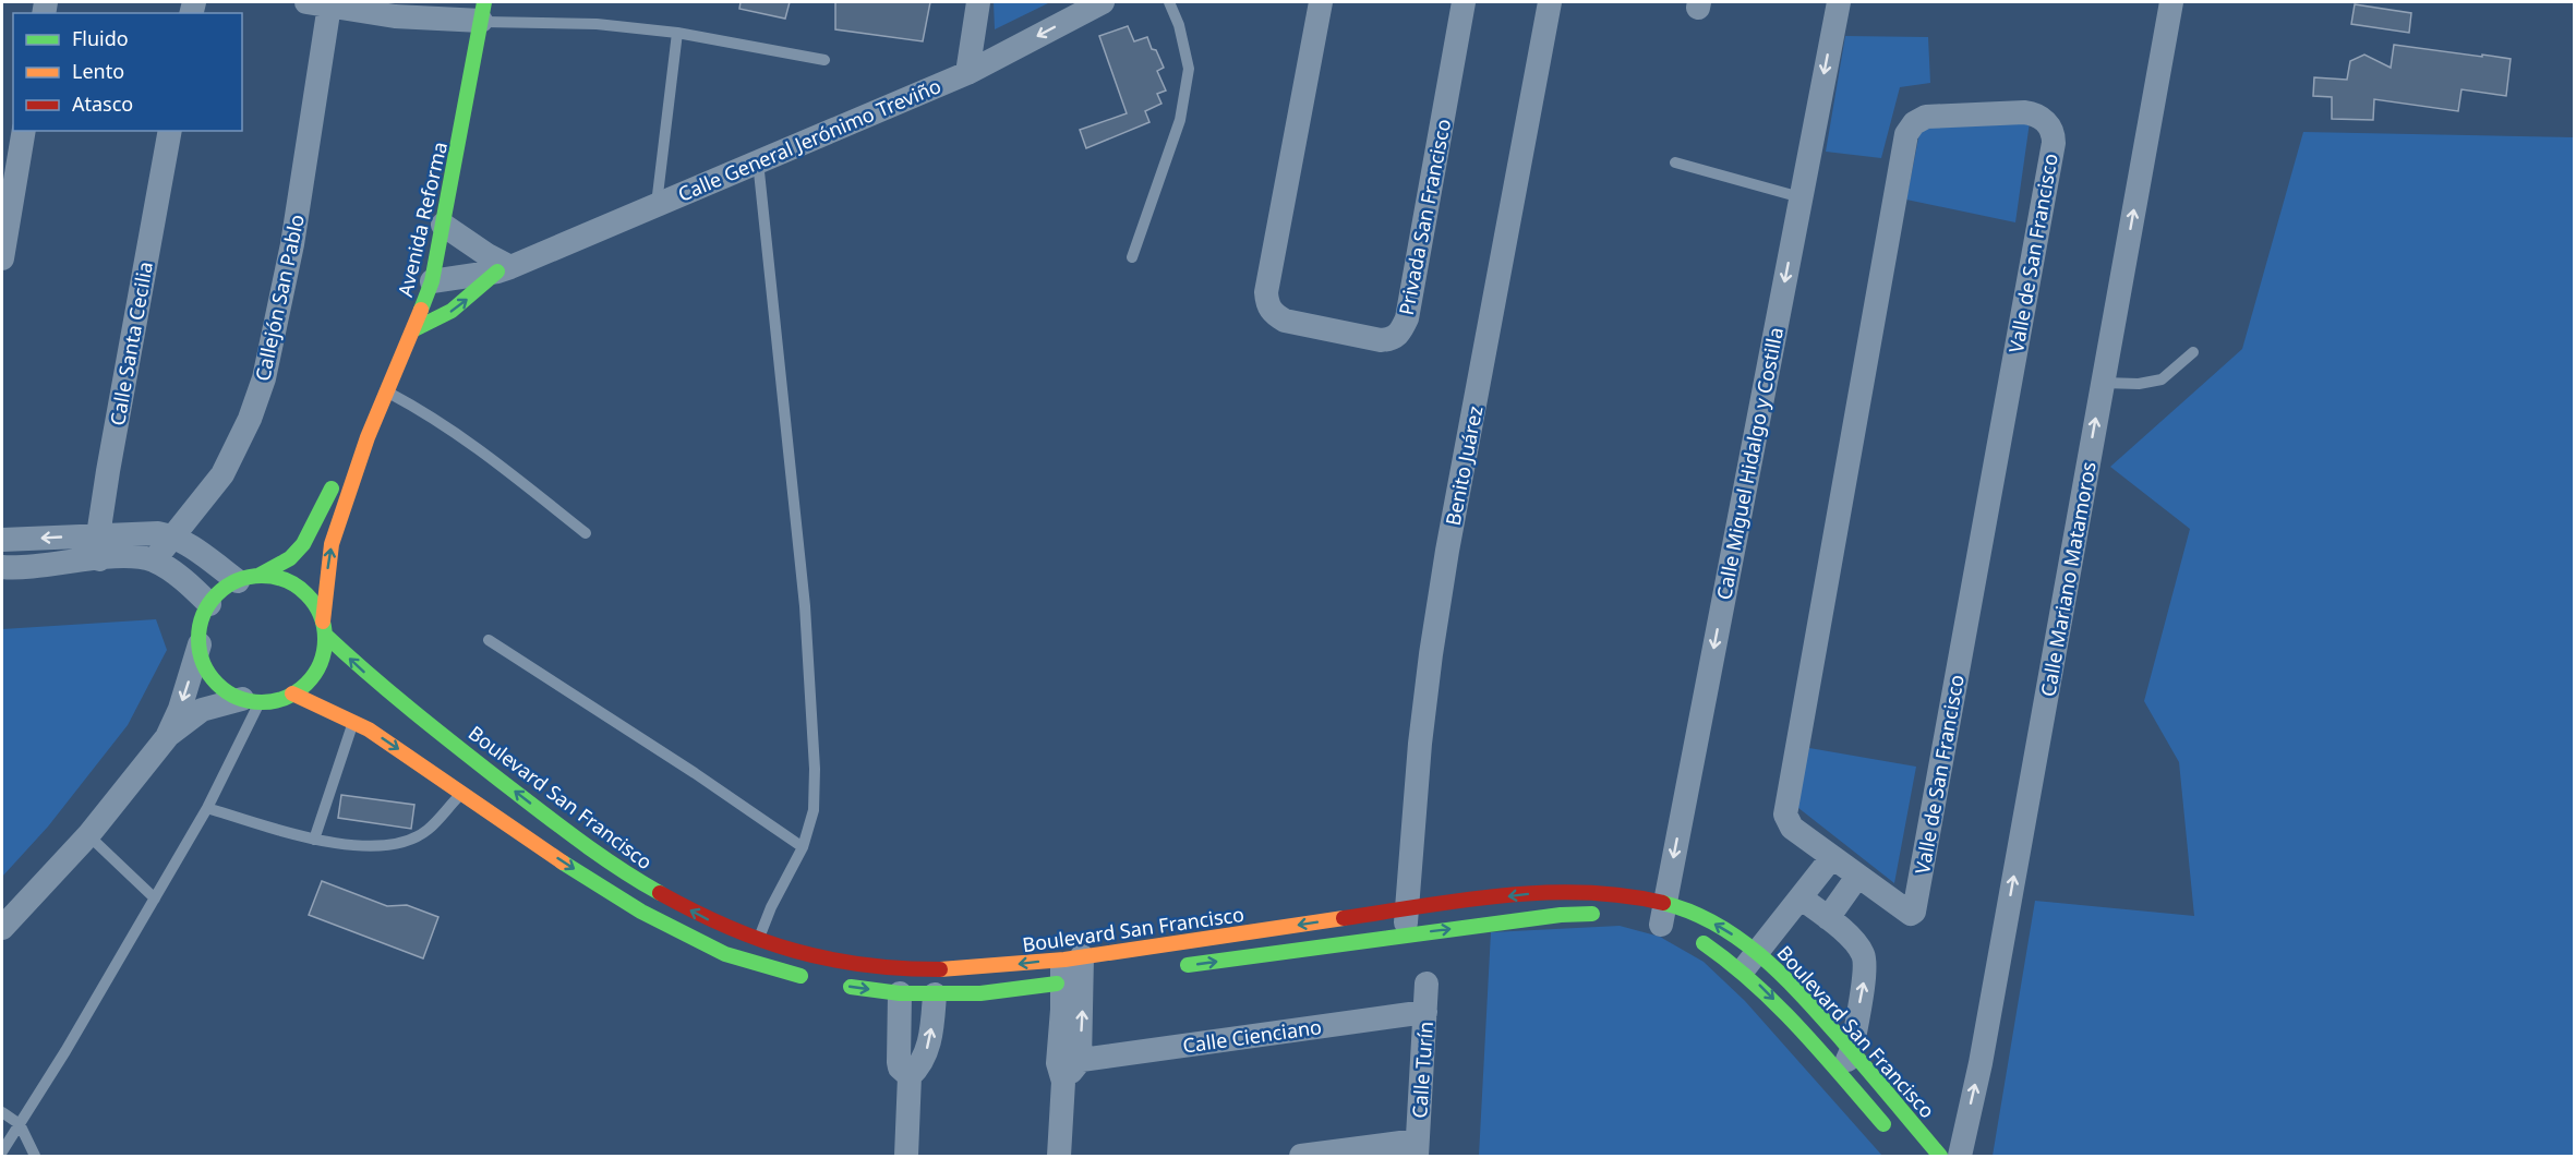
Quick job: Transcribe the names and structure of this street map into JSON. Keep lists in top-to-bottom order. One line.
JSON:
{"streets":{"street":["Calle General Jerónimo Treviño","Privada San Francisco","Avenida Reforma","Valle de San Francisco","Callejón San Pablo","Calle Santa Cecilia","Calle Miguel Hidalgo y Costilla","Benito Juárez","Calle Mariano Matamoros","Boulevard San Francisco","Calle Cienciano","Calle Turín"]},"crossings":[["Calle General Jerónimo Treviño","Avenida Reforma"],["Avenida Reforma","Boulevard San Francisco"],["Calle Miguel Hidalgo y Costilla","Boulevard San Francisco"],["Benito Juárez","Boulevard San Francisco"],["Calle Cienciano","Calle Turín"]],"one_way":["Calle Miguel Hidalgo y Costilla","Calle Mariano Matamoros"],"legend":["Fluido","Lento","Atasco"]}
